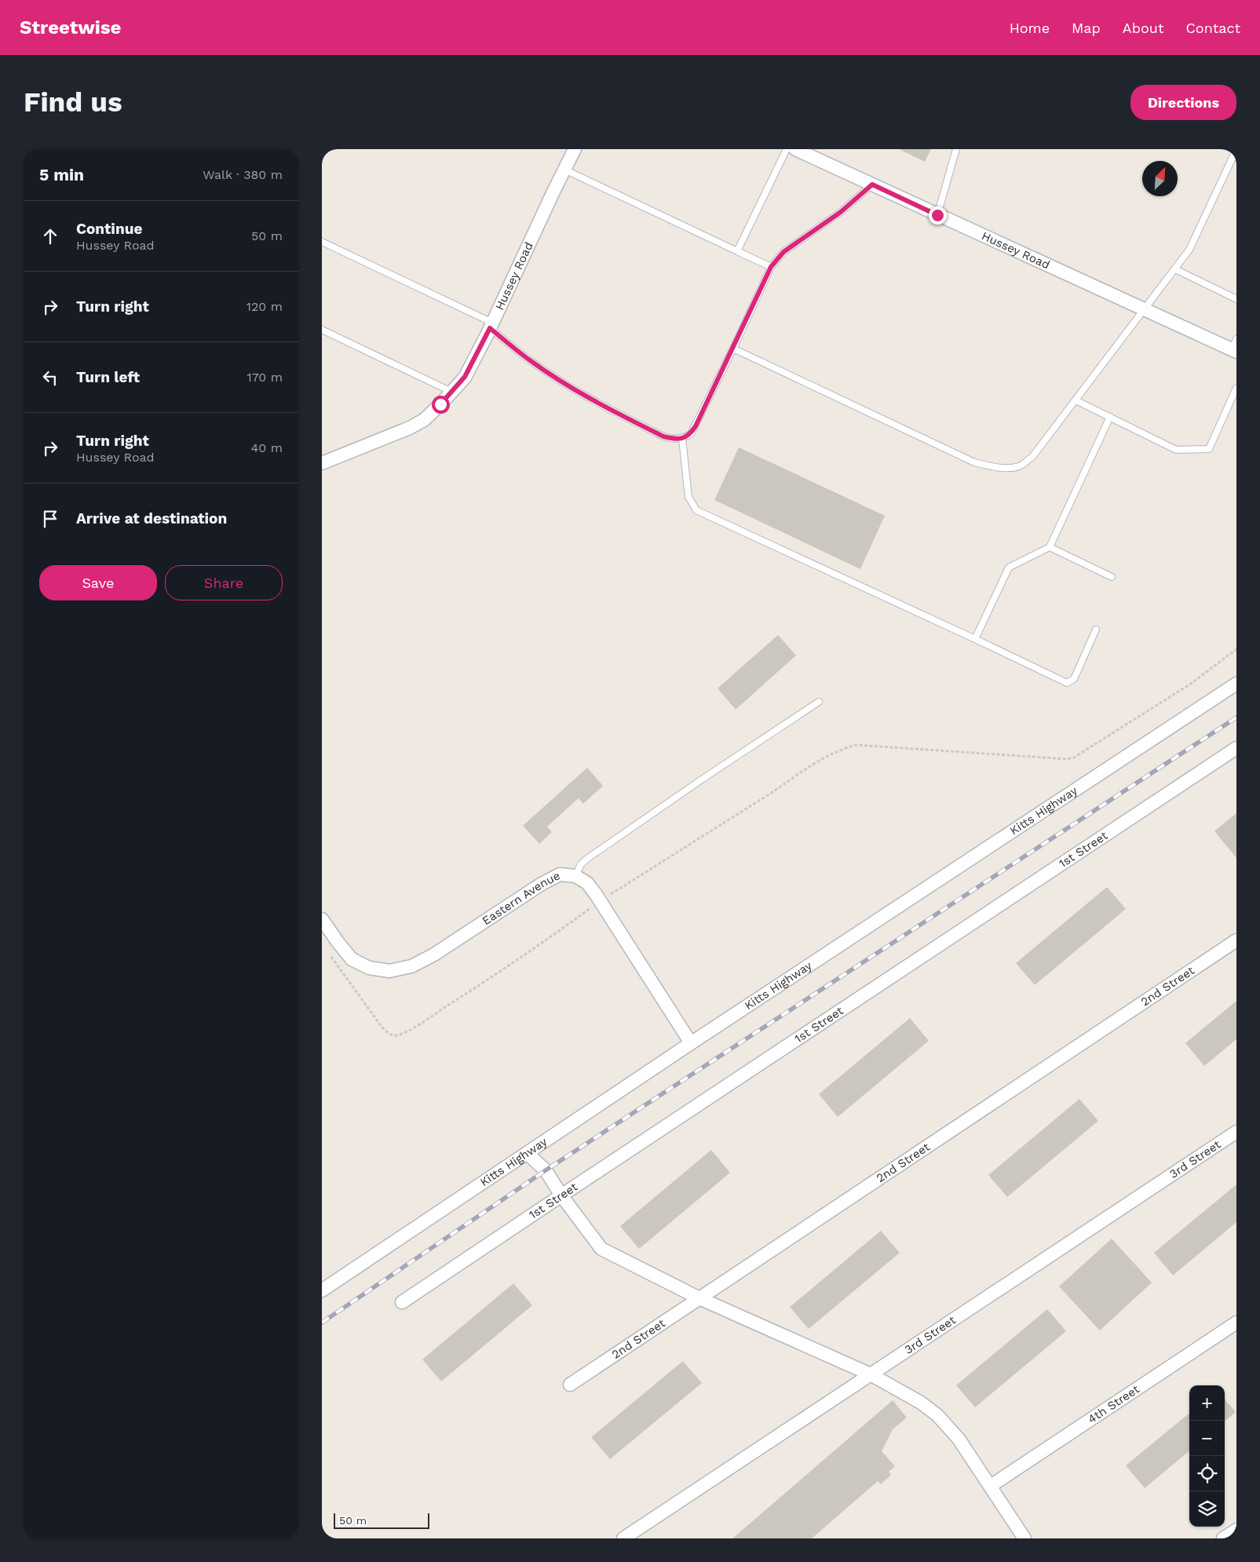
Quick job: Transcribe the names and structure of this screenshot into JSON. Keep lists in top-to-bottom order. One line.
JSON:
{"streets":{"street":["Hussey Road","Kitts Highway","1st Street","Eastern Avenue","2nd Street","3rd Street","4th Street"]},"crossings":[["Kitts Highway","Eastern Avenue"]],"scale_bar":"50 m","north":"top right","page":{"header":"Streetwise","nav":["Home","Map","About","Contact"],"buttons":["Directions",["Save","Share"]],"title":"Find us","heading":["5 min","Walk · 380 m"],"list":[["Continue","Hussey Road","50 m"],["Turn right","120 m"],["Turn left","170 m"],["Turn right","Hussey Road","40 m"],"Arrive at destination"],"map_buttons":["+","−"],"scale":"50 m"}}
